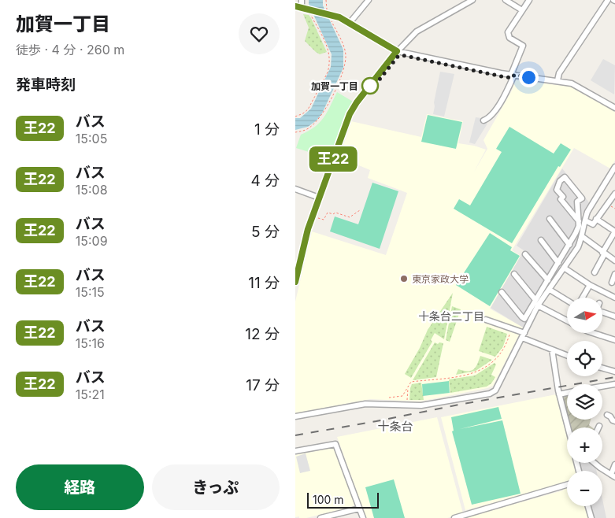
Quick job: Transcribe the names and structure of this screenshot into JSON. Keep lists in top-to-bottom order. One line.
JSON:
{"districts":["十条台二丁目","十条台"],"places":["加賀一丁目","東京家政大学"],"lines":["bus line 王22"],"scale_bar":"100 m","north":"right","page":{"heading":[["加賀一丁目","徒歩 · 4 分 · 260 m"],"発車時刻"],"on_map":"王22","list":[{"mark":"王22","name":"バス","note":"15:05","value":"1 分"},{"mark":"王22","name":"バス","note":"15:08","value":"4 分"},{"mark":"王22","name":"バス","note":"15:09","value":"5 分"},{"mark":"王22","name":"バス","note":"15:15","value":"11 分"},{"mark":"王22","name":"バス","note":"15:16","value":"12 分"},{"mark":"王22","name":"バス","note":"15:21","value":"17 分"}],"map_buttons":["+","−"],"buttons":["経路","きっぷ"],"scale":"100 m"}}
